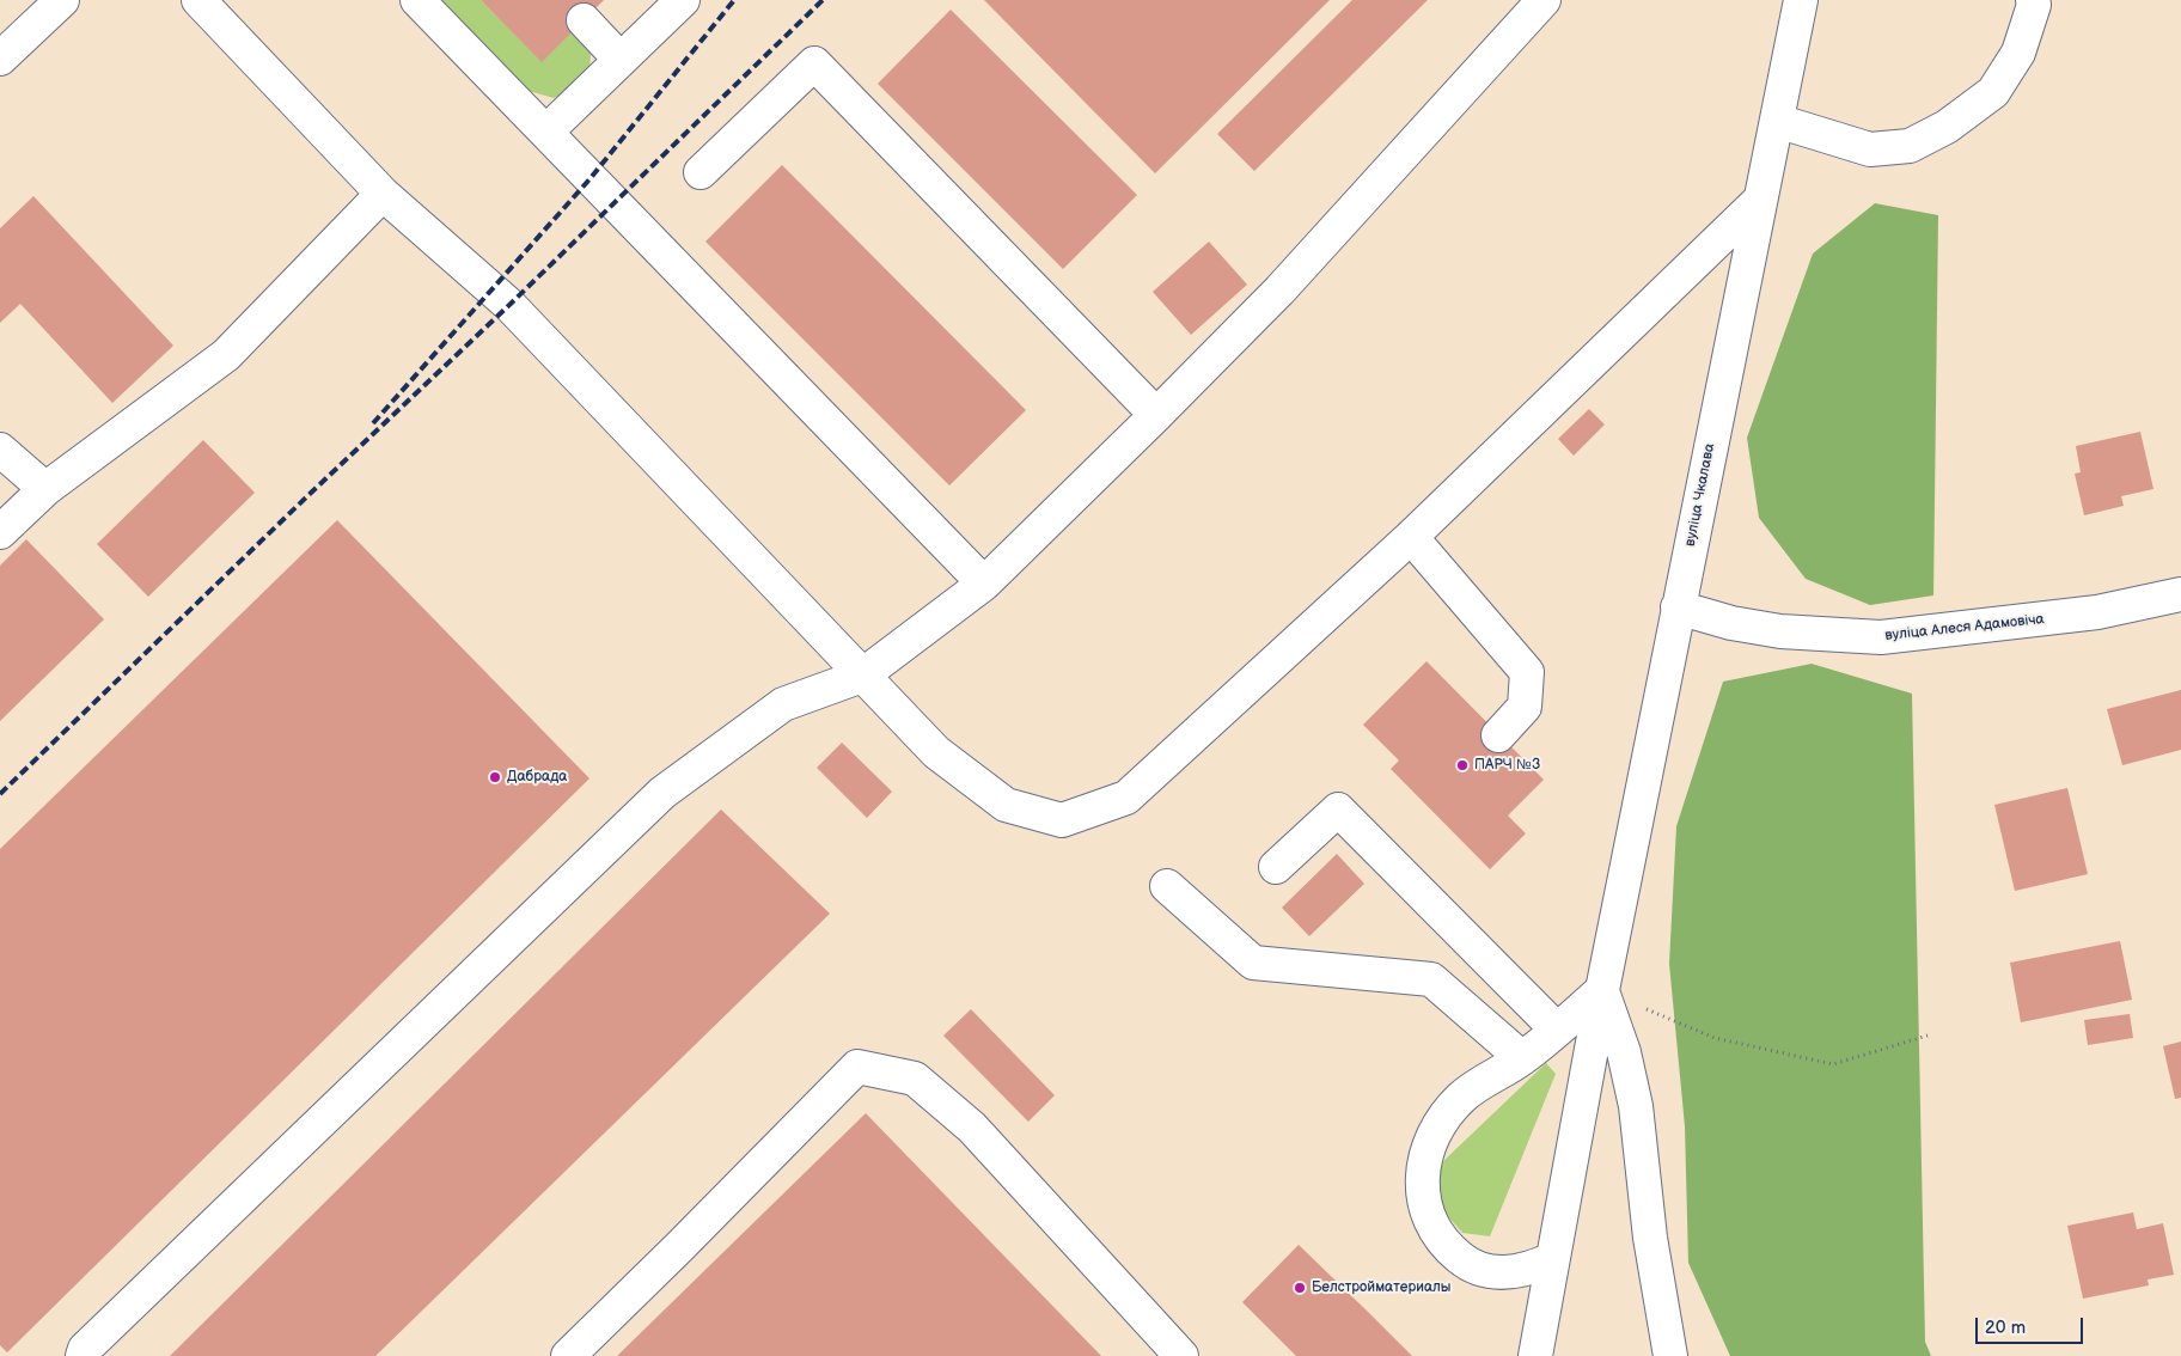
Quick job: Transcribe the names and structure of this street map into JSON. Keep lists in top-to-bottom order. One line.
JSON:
{"streets":{"street":["вуліца Чкалава","вуліца Алеся Адамовіча"]},"crossings":[["вуліца Чкалава","вуліца Алеся Адамовіча"]],"places":["ПАРЧ №3","Дабрада","Белстройматериалы"],"scale_bar":"20 m"}
